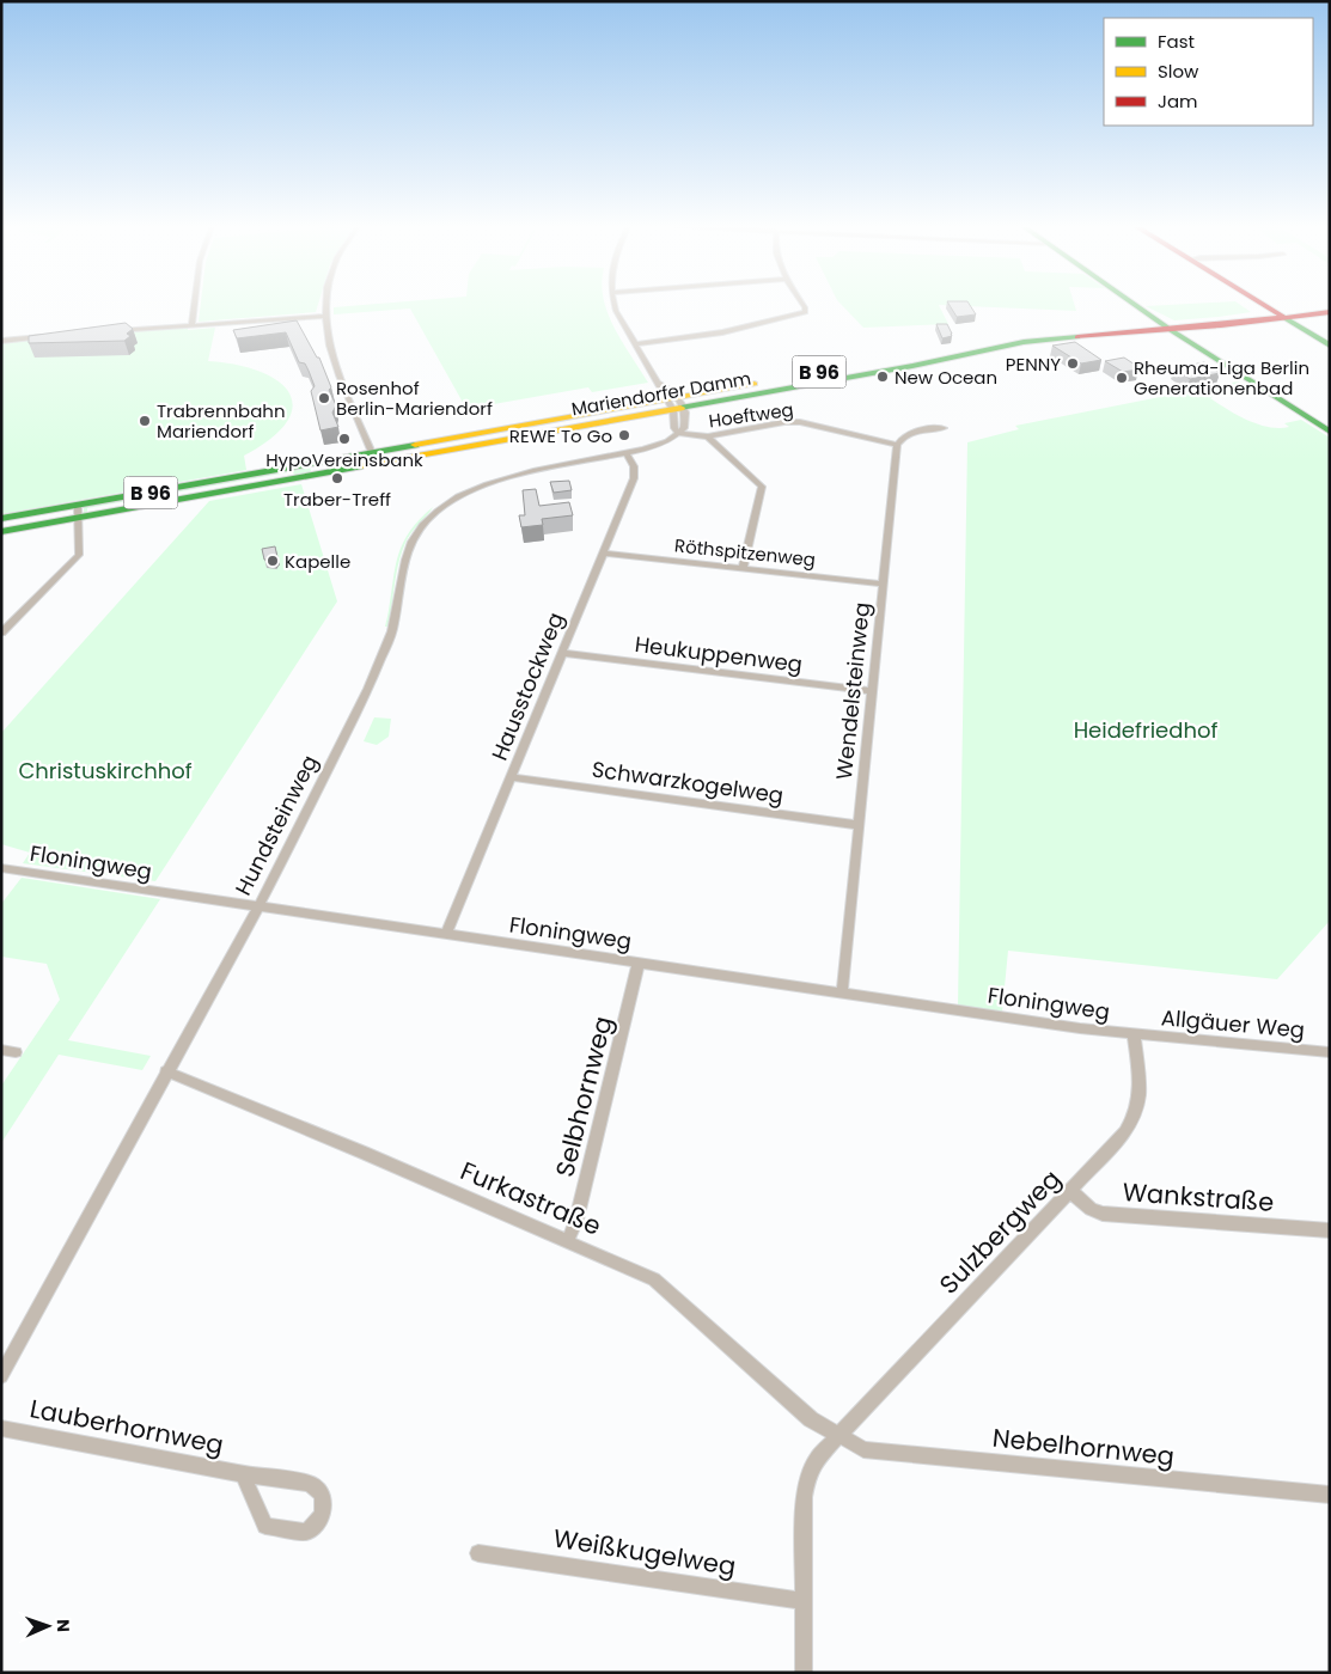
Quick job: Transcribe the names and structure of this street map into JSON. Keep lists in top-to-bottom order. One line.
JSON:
{"streets":{"main road":["B 96","Mariendorfer Damm"],"street":["Hoeftweg","Röthspitzenweg","Heukuppenweg","Hausstockweg","Wendelsteinweg","Schwarzkogelweg","Hundsteinweg","Floningweg","Allgäuer Weg","Selbhornweg","Wankstraße","Furkastraße","Sulzbergweg","Lauberhornweg","Nebelhornweg","Weißkugelweg"]},"crossings":[["Hoeftweg","Wendelsteinweg"],["Hoeftweg","Hundsteinweg"],["Röthspitzenweg","Hausstockweg"],["Röthspitzenweg","Wendelsteinweg"],["Heukuppenweg","Hausstockweg"],["Heukuppenweg","Wendelsteinweg"],["Hausstockweg","Schwarzkogelweg"],["Hausstockweg","Hundsteinweg"],["Hausstockweg","Floningweg"],["Wendelsteinweg","Schwarzkogelweg"],["Wendelsteinweg","Floningweg"],["Hundsteinweg","Floningweg"],["Hundsteinweg","Furkastraße"],["Floningweg","Allgäuer Weg"],["Floningweg","Selbhornweg"],["Floningweg","Sulzbergweg"],["Allgäuer Weg","Sulzbergweg"],["Selbhornweg","Furkastraße"],["Wankstraße","Sulzbergweg"],["Furkastraße","Sulzbergweg"],["Furkastraße","Nebelhornweg"],["Sulzbergweg","Nebelhornweg"],["Sulzbergweg","Weißkugelweg"]],"parks":["Heidefriedhof","Christuskirchhof"],"places":["PENNY","New Ocean","Rheuma-Liga Berlin Generationenbad","Rosenhof Berlin-Mariendorf","Trabrennbahn Mariendorf","REWE To Go","HypoVereinsbank","Traber-Treff","Kapelle"],"legend":["Fast","Slow","Jam"],"north":"right"}
